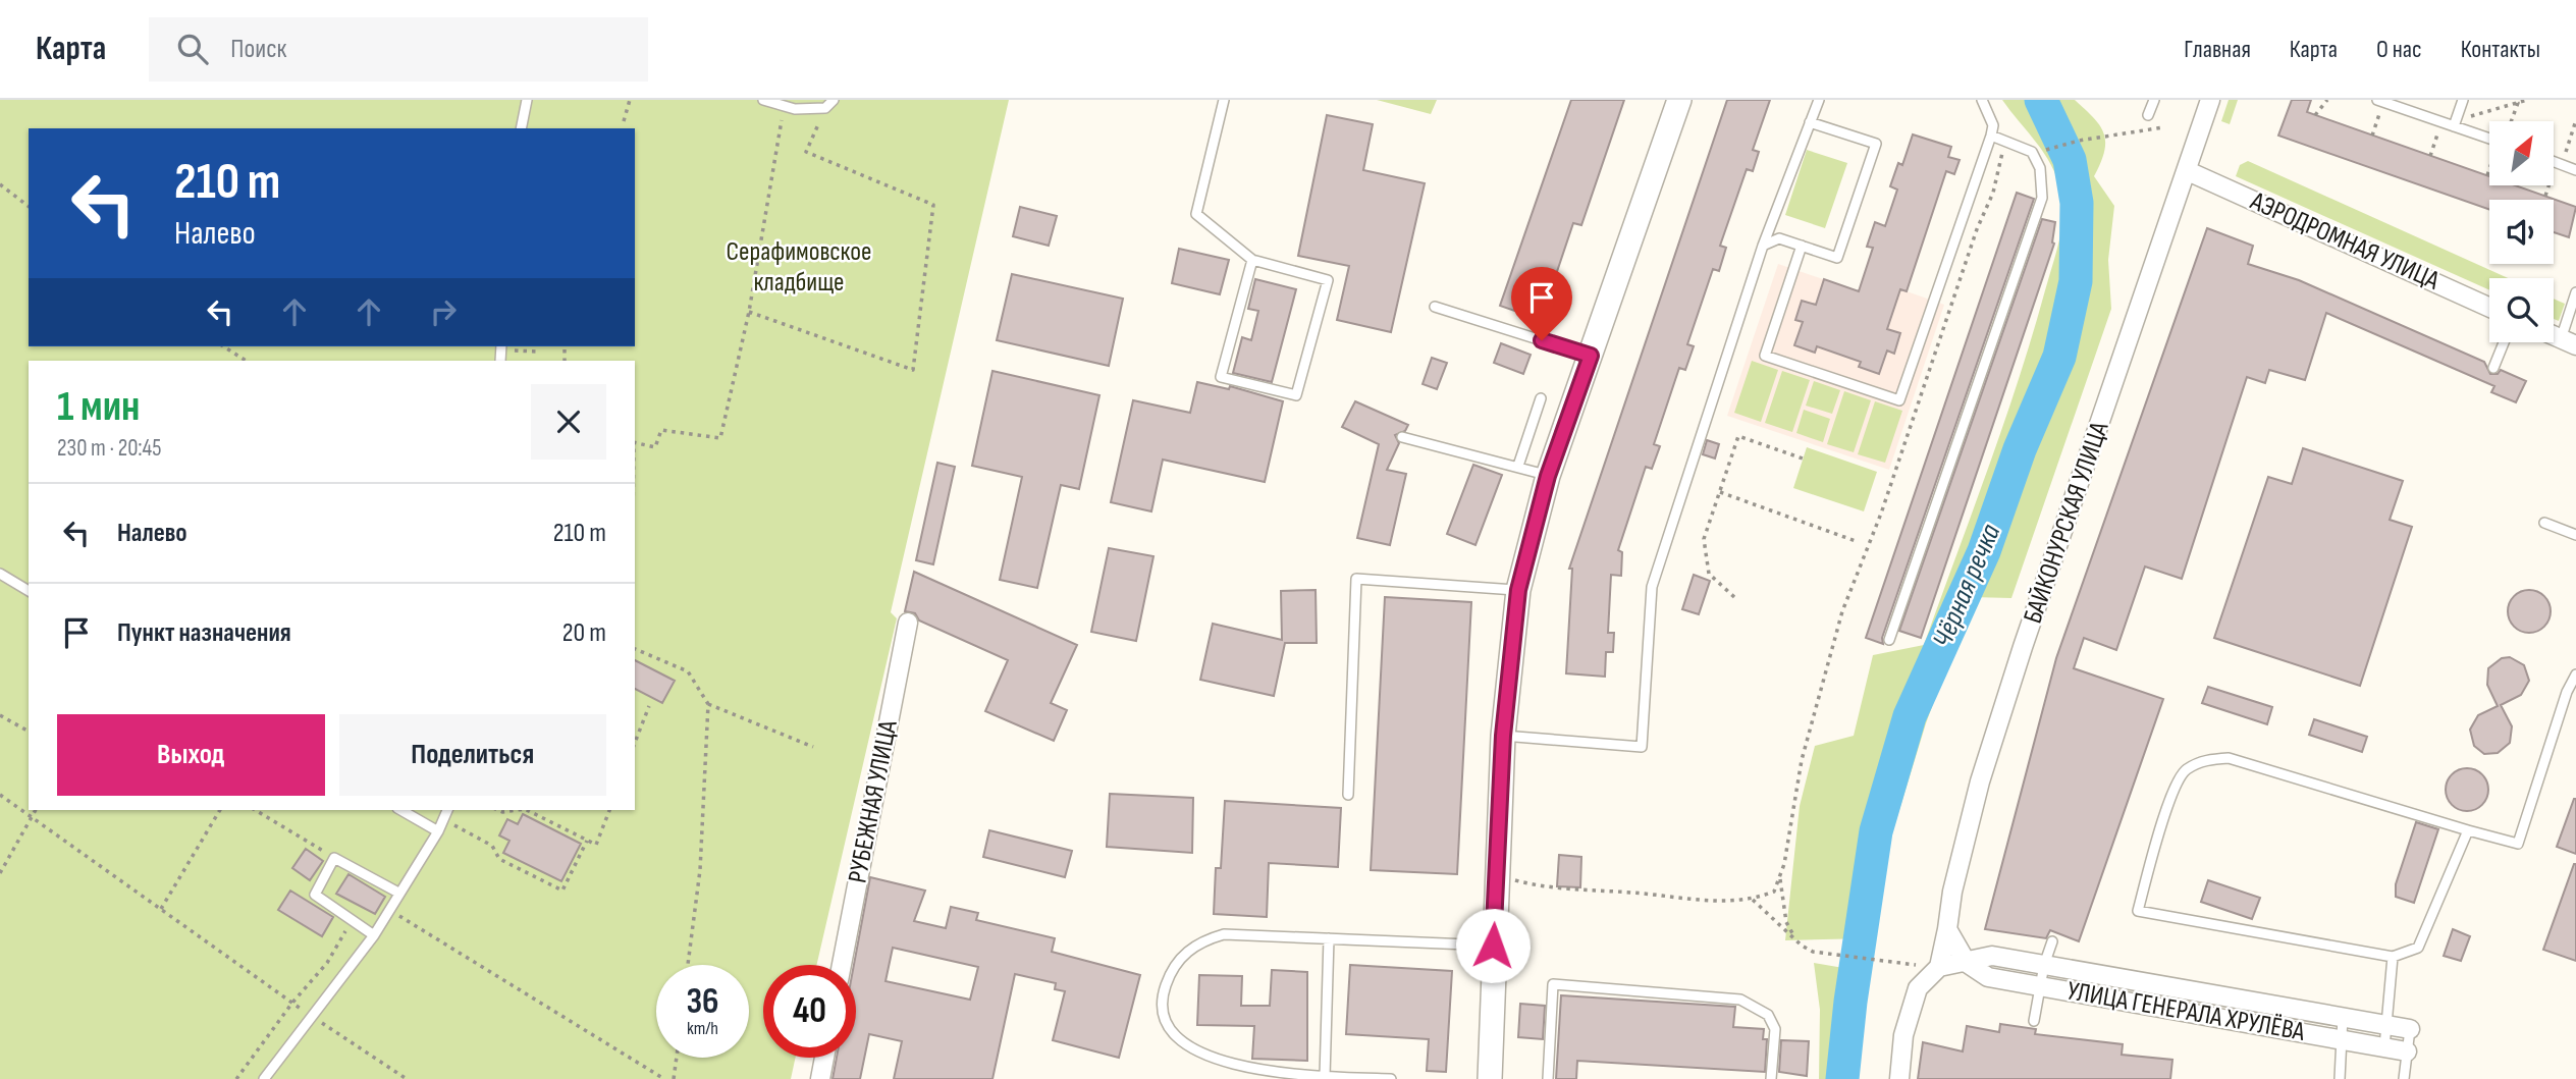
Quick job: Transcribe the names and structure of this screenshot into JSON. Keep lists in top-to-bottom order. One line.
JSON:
{"streets":{"street":["АЭРОДРОМНАЯ УЛИЦА","БАЙКОНУРСКАЯ УЛИЦА","РУБЕЖНАЯ УЛИЦА","УЛИЦА ГЕНЕРАЛА ХРУЛЁВА"]},"crossings":[["АЭРОДРОМНАЯ УЛИЦА","БАЙКОНУРСКАЯ УЛИЦА"]],"water":["Чёрная речка"],"parks":["Серафимовское кладбище"],"north":"top right","page":{"header":"Карта","search":"Поиск","nav":["Главная","Карта","О нас","Контакты"],"turn":["210 m","Налево"],"heading":["1 мин","230 m · 20:45"],"list":[{"name":"Налево","value":"210 m"},{"name":"Пункт назначения","value":"20 m"}],"buttons":["Выход","Поделиться"],"speed":"36 km/h","limit":"40"}}
